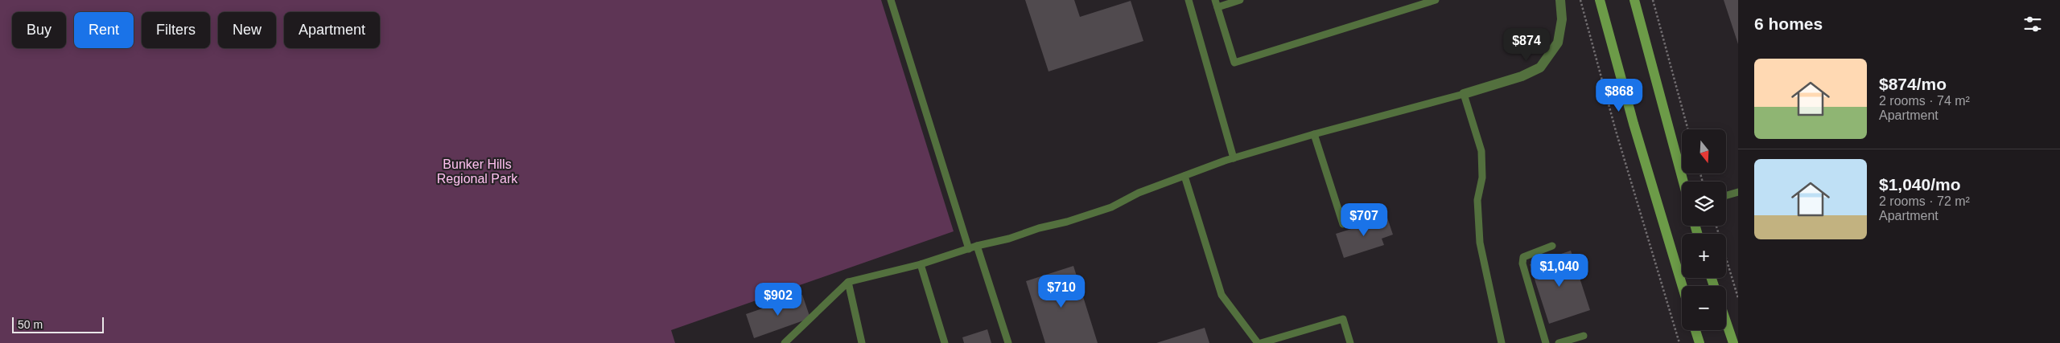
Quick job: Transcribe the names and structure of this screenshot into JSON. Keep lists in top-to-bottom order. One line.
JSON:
{"parks":["Bunker Hills Regional Park"],"scale_bar":"50 m","north":"bottom","page":{"heading":"6 homes","chip":["Buy","Rent","Filters","New","Apartment"],"price":["$874","$868","$707","$1,040","$710","$902"],"list":[{"name":"$874/mo","note":"2 rooms · 74 m² · Apartment"},{"name":"$1,040/mo","note":"2 rooms · 72 m² · Apartment"}],"map_buttons":["+","−"],"scale":"50 m"}}
